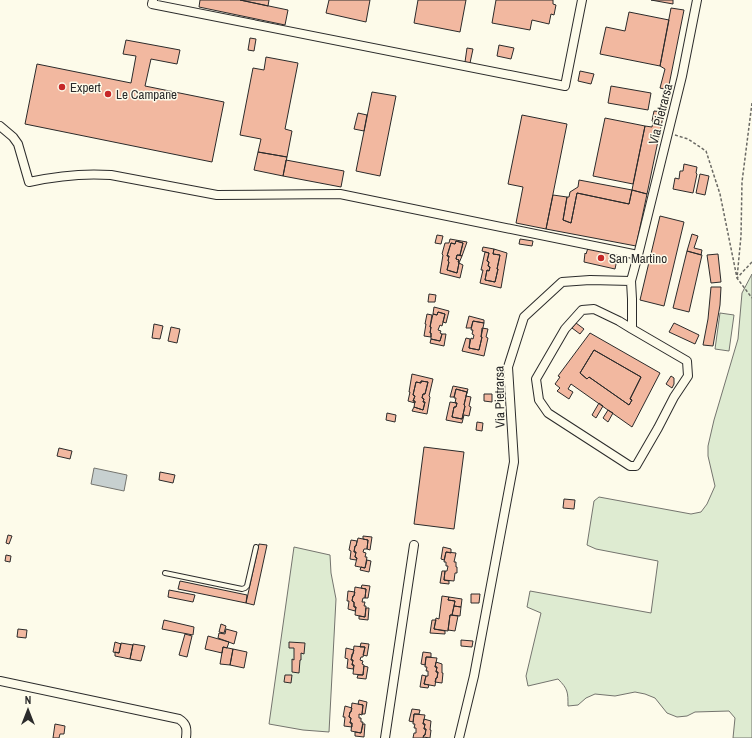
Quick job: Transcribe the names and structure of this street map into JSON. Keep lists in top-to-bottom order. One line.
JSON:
{"streets":{"street":["Via Pietrarsa"]},"places":["Expert","Le Campane","San Martino"],"north":"top"}
